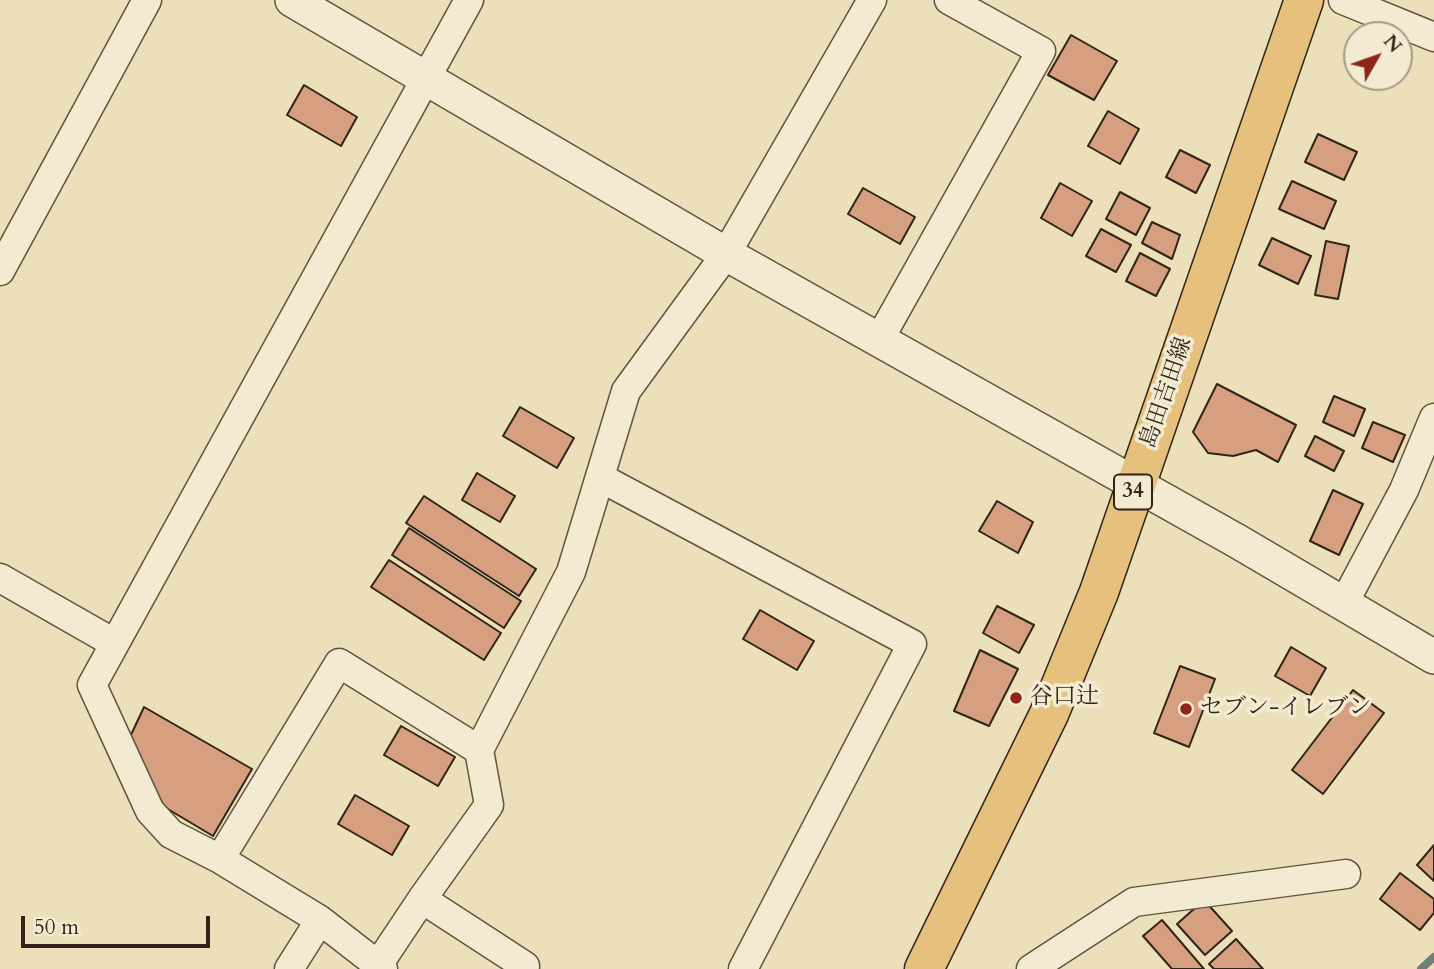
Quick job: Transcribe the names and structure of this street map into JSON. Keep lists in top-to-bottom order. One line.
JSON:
{"streets":{"main road":["島田吉田線","34"]},"places":["谷口辻","セブン-イレブン"],"scale_bar":"50 m","north":"top right"}
